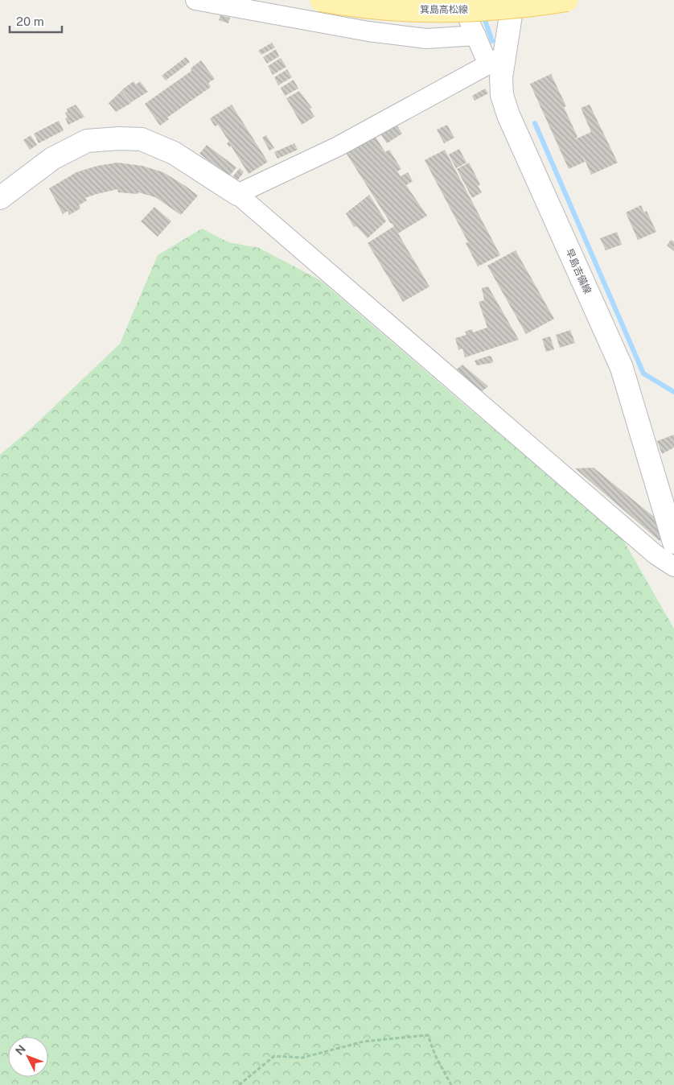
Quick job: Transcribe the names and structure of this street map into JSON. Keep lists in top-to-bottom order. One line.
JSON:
{"streets":{"main road":["箕島高松線","早島吉備線"]},"scale_bar":"20 m","north":"top left"}
